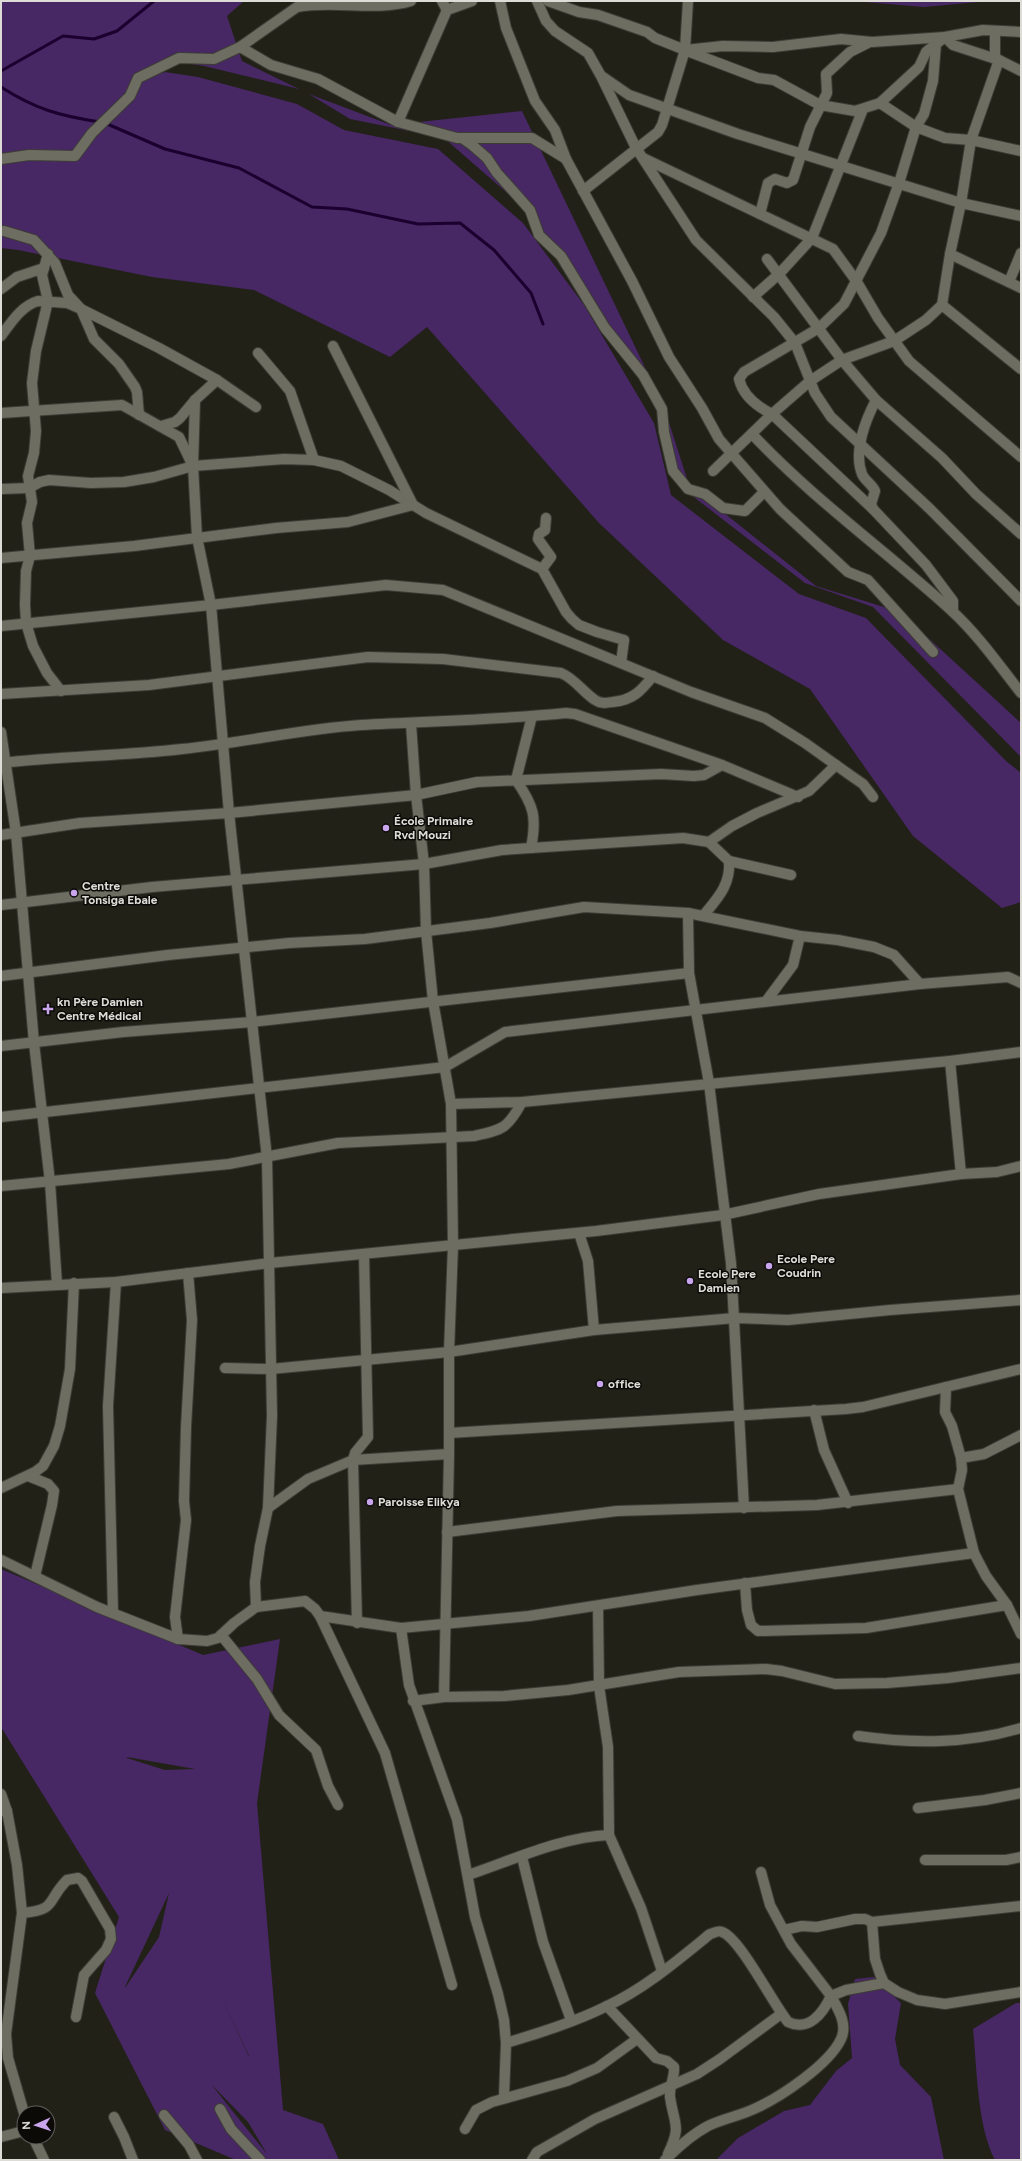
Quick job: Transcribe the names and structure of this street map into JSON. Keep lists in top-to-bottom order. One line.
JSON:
{"places":{"other":["École Primaire Rvd Mouzi","Centre Tonsiga Ebale","Ecole Pere Coudrin","Ecole Pere Damien","office","Paroisse Elikya"],"health":["kn Père Damien Centre Médical"]},"north":"left"}
